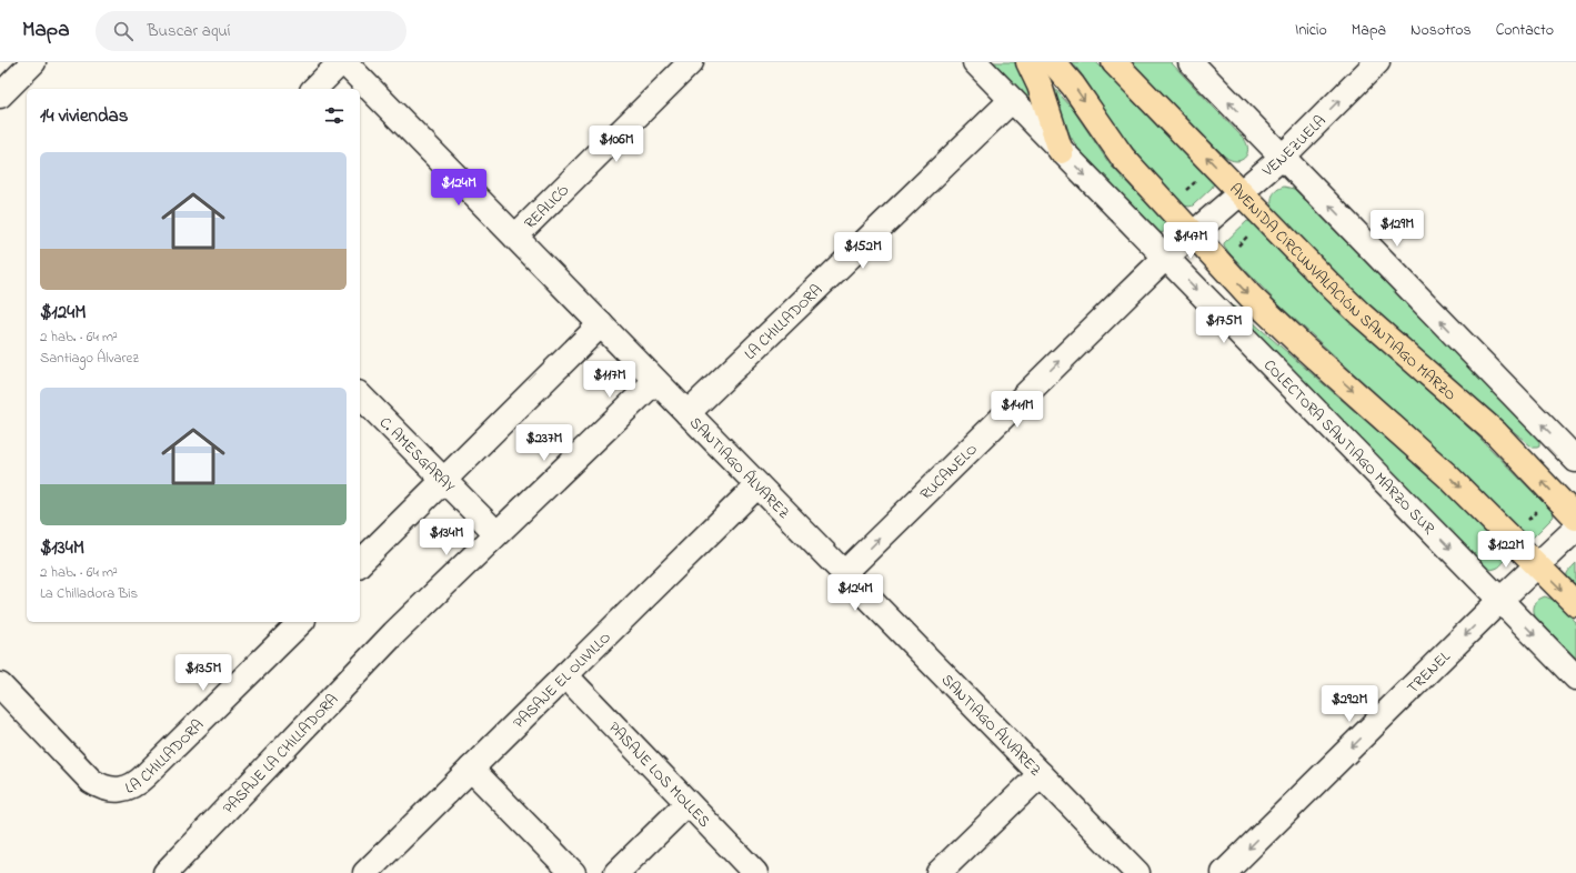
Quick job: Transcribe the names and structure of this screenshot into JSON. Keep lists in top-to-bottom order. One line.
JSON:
{"streets":{"main road":["AVENIDA CIRCUNVALACIÓN SANTIAGO MARZO"],"street":["VENEZUELA","REALICÓ","LA CHILLADORA","COLECTORA SANTIAGO MARZO SUR","C. AMESGARAY","SANTIAGO ÁLVAREZ","RUCANELO","TRENEL","PASAJE EL OLIVILLO","PASAJE LA CHILLADORA","PASAJE LOS MOLLES"]},"crossings":[["VENEZUELA","AVENIDA CIRCUNVALACIÓN SANTIAGO MARZO"],["VENEZUELA","COLECTORA SANTIAGO MARZO SUR"],["VENEZUELA","RUCANELO"],["REALICÓ","SANTIAGO ÁLVAREZ"],["LA CHILLADORA","COLECTORA SANTIAGO MARZO SUR"],["LA CHILLADORA","SANTIAGO ÁLVAREZ"],["COLECTORA SANTIAGO MARZO SUR","RUCANELO"],["COLECTORA SANTIAGO MARZO SUR","TRENEL"],["C. AMESGARAY","PASAJE LA CHILLADORA"],["SANTIAGO ÁLVAREZ","RUCANELO"],["SANTIAGO ÁLVAREZ","PASAJE EL OLIVILLO"],["SANTIAGO ÁLVAREZ","PASAJE LA CHILLADORA"],["PASAJE EL OLIVILLO","PASAJE LOS MOLLES"]],"one_way":["VENEZUELA","RUCANELO","TRENEL"],"page":{"header":"Mapa","search":"Buscar aquí","nav":["Inicio","Mapa","Nosotros","Contacto"],"heading":"14 viviendas","price":["$106M","$124M","$129M","$147M","$152M","$175M","$117M","$141M","$237M","$134M","$122M","$124M","$135M","$292M"],"list":[{"name":"$124M","note":"2 hab. · 64 m² · Santiago Álvarez"},{"name":"$134M","note":"2 hab. · 64 m² · La Chilladora Bis"}]}}
